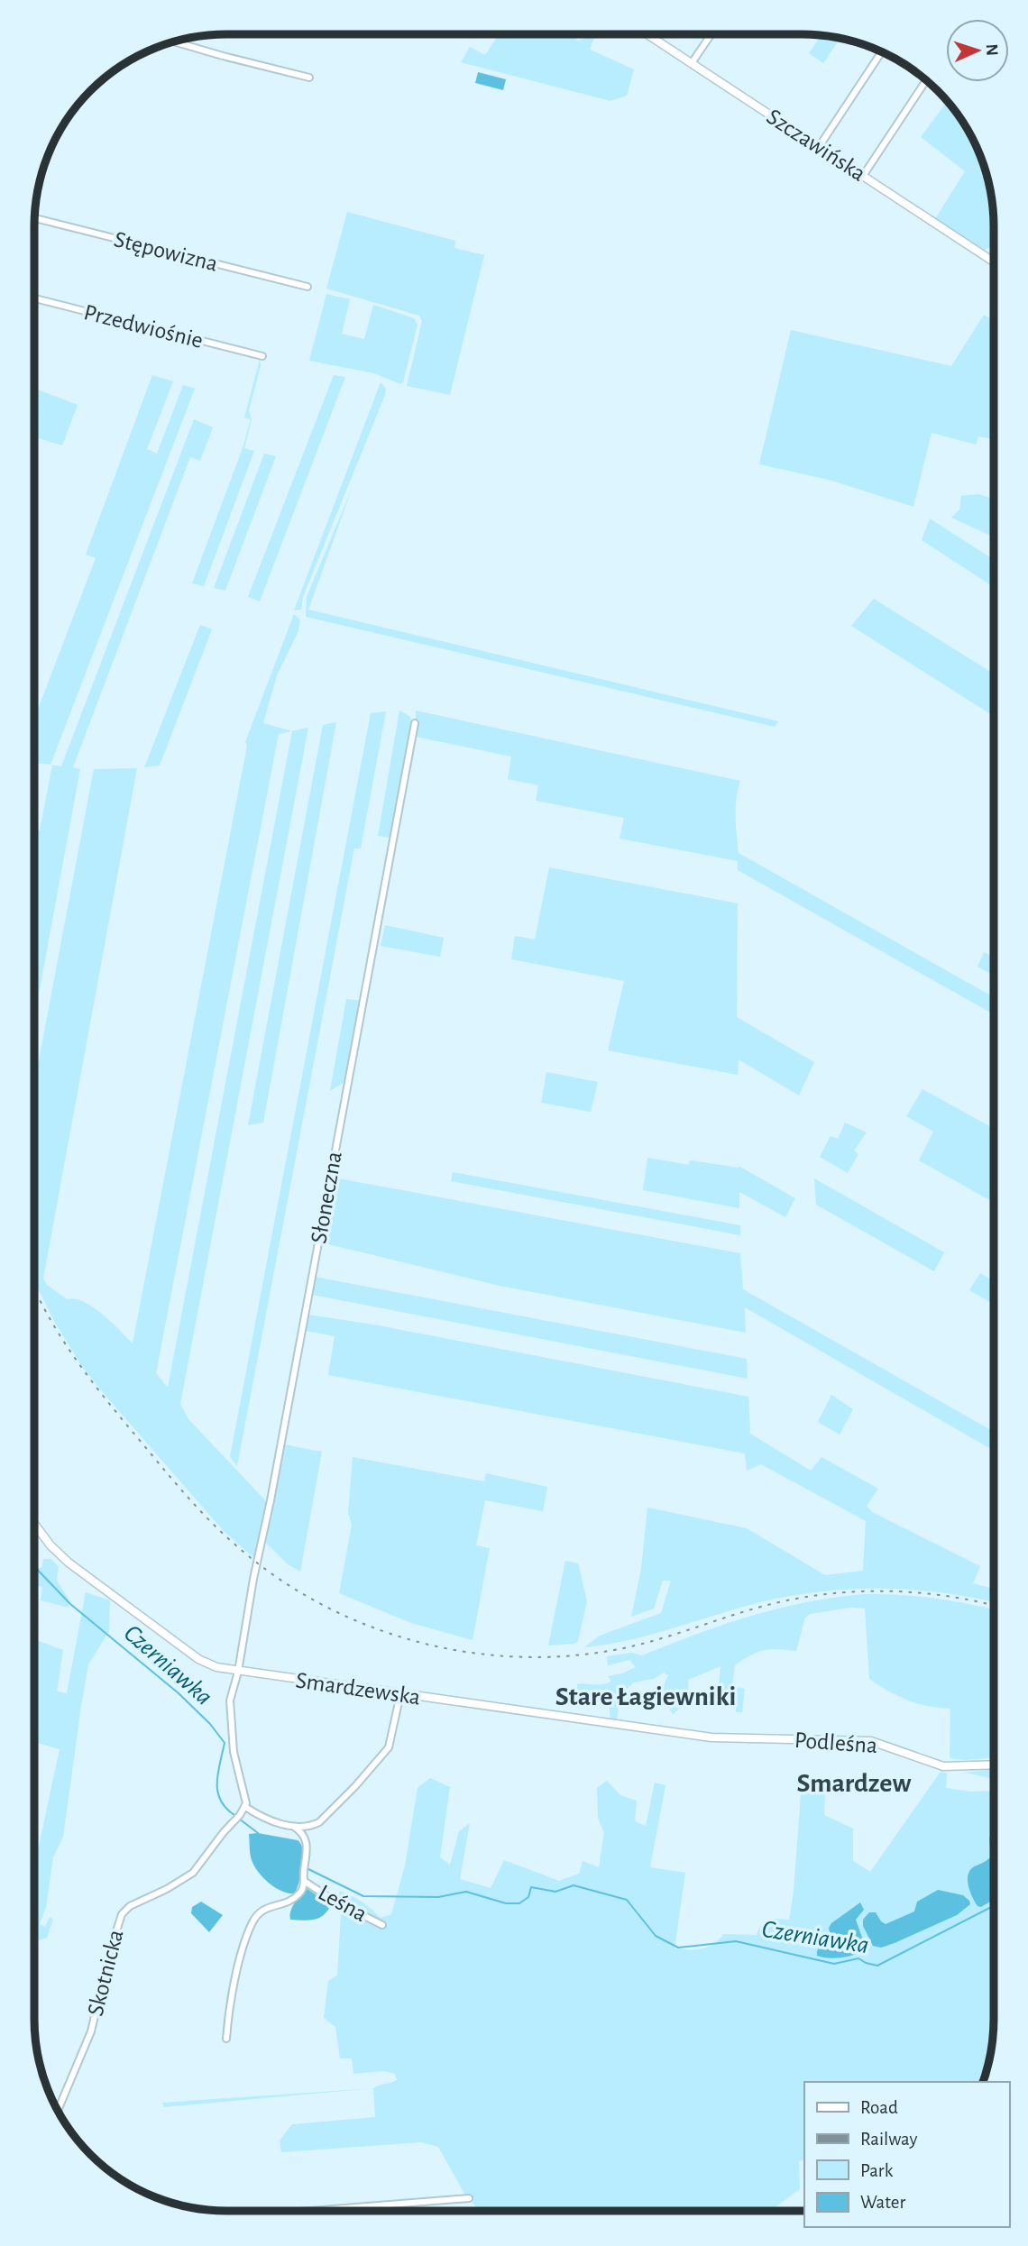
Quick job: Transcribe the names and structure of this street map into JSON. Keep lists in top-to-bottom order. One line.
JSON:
{"streets":{"street":["Szczawińska","Stępowizna","Przedwiośnie","Słoneczna","Smardzewska","Podleśna","Leśna","Skotnicka"]},"crossings":[["Słoneczna","Smardzewska"],["Smardzewska","Podleśna"]],"districts":["Stare Łagiewniki","Smardzew"],"water":["Czerniawka"],"legend":["Road","Railway","Park","Water"],"north":"right"}
